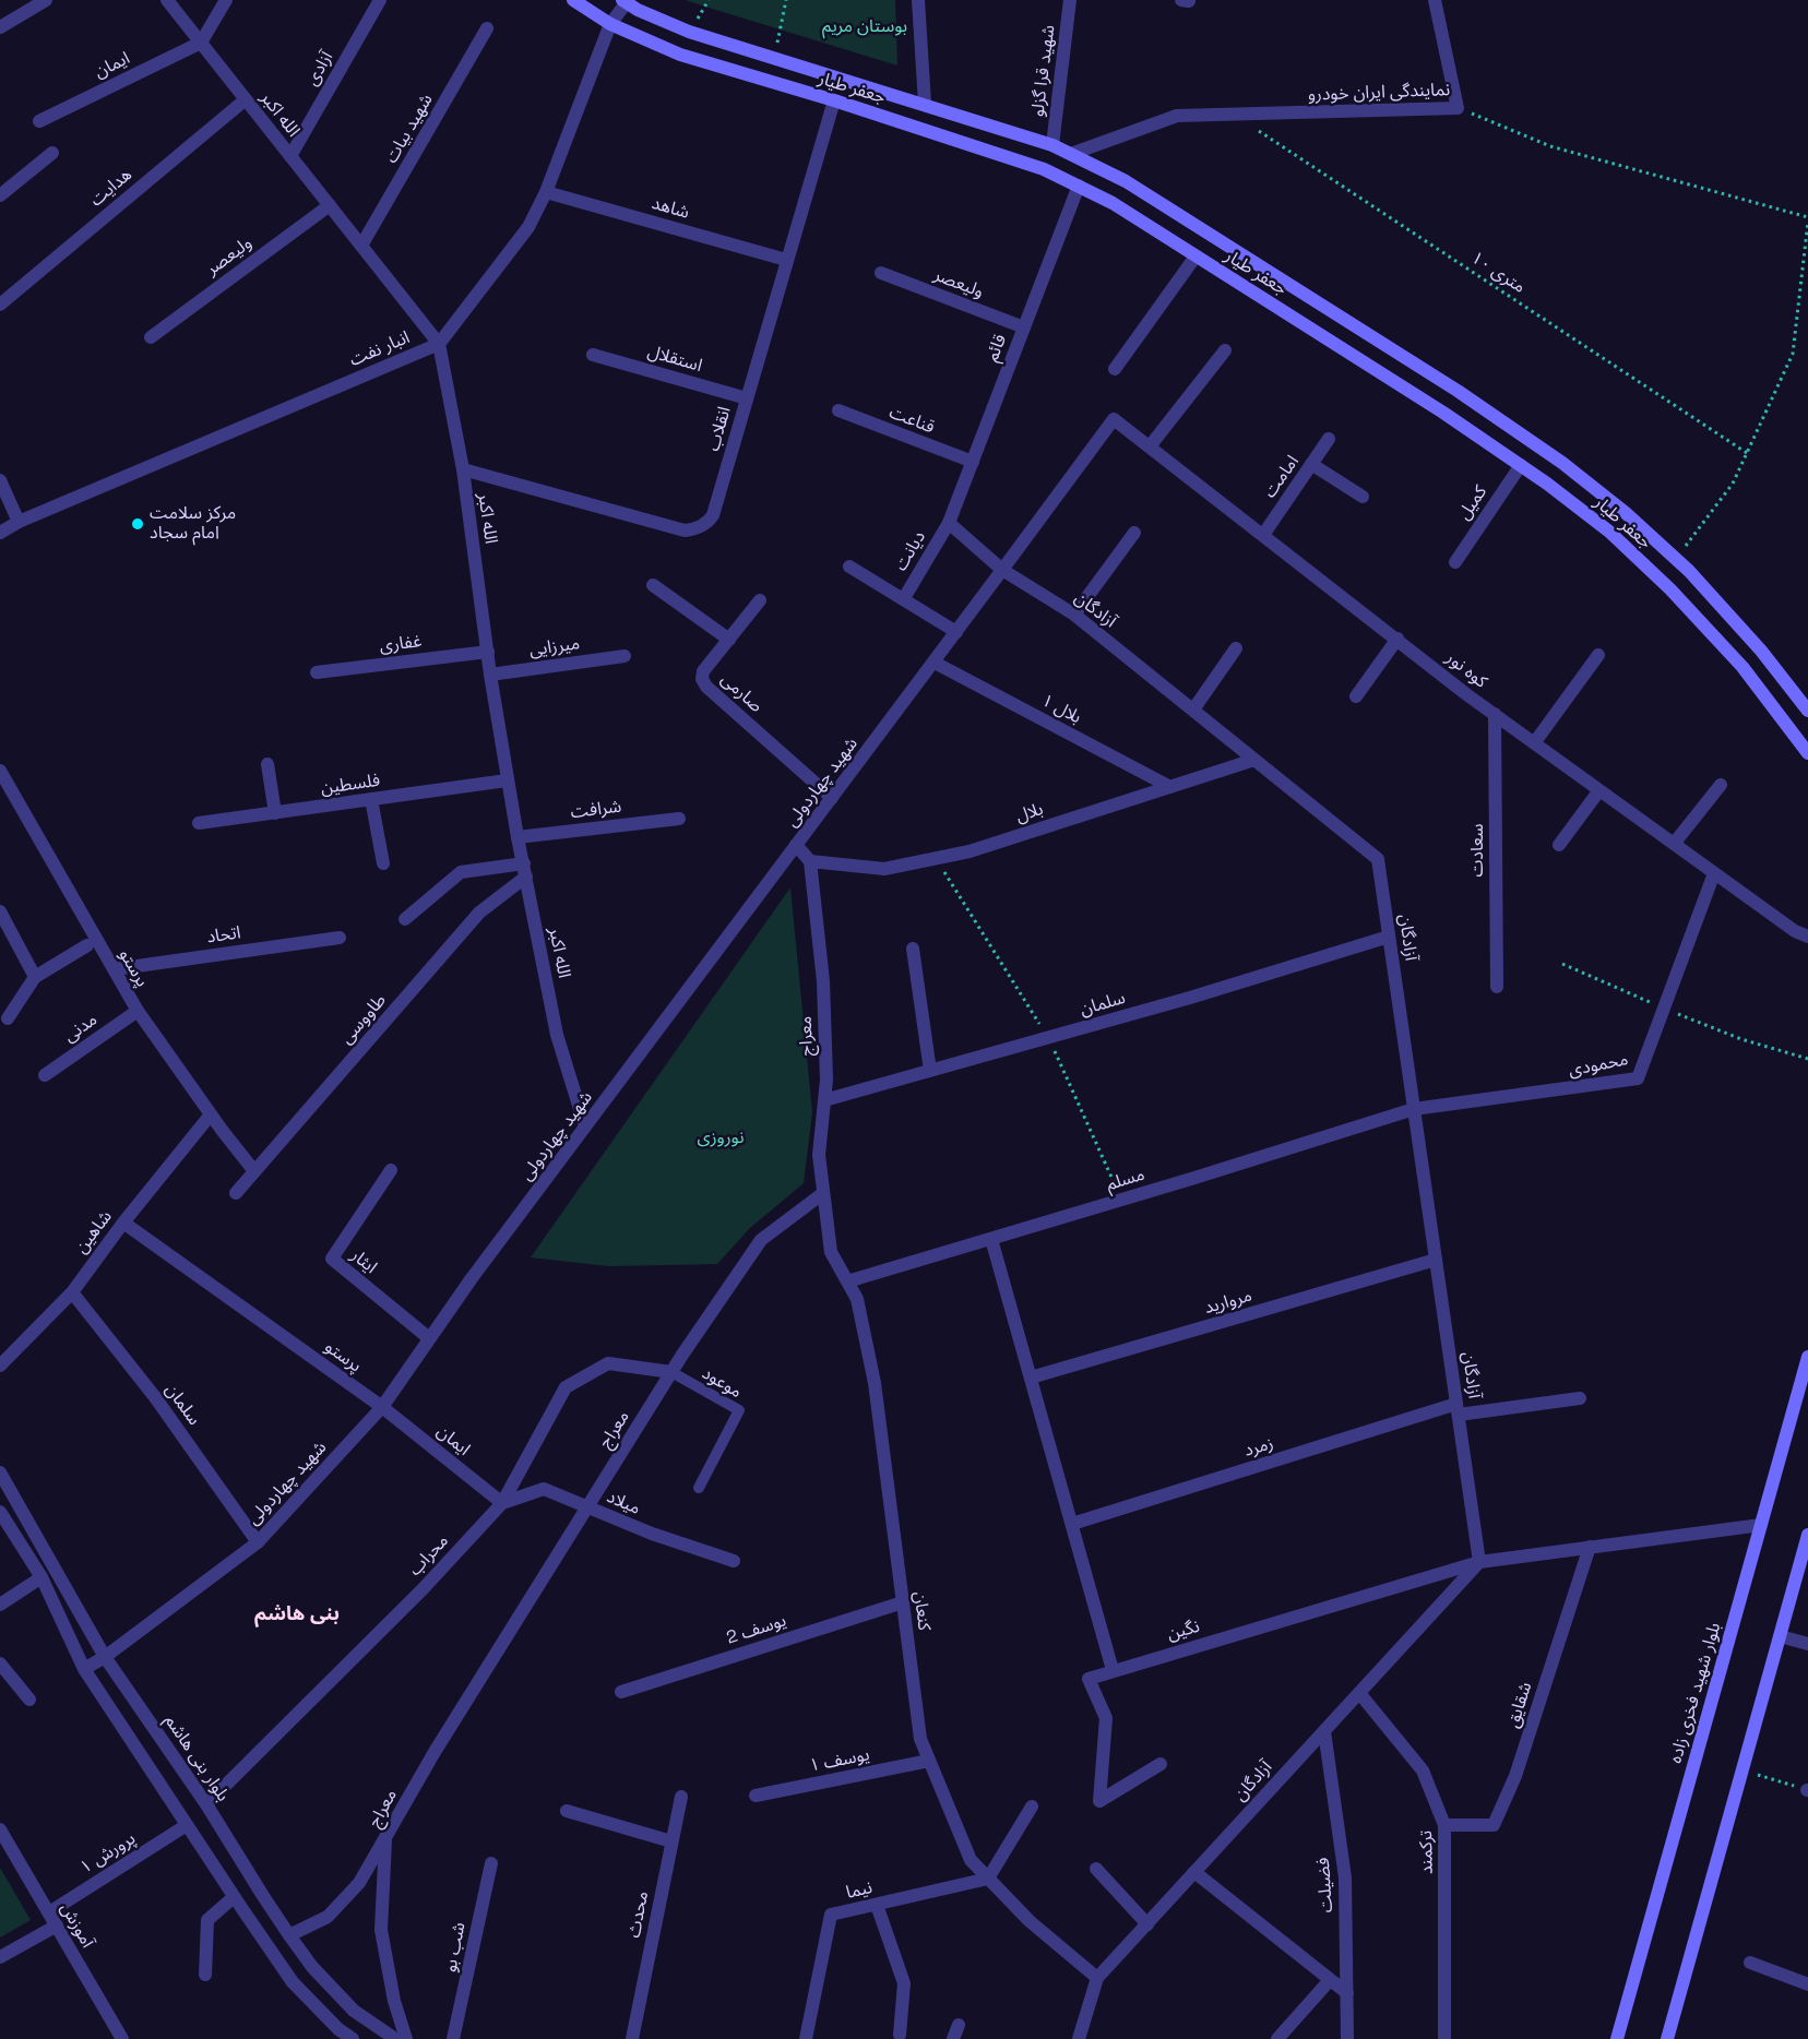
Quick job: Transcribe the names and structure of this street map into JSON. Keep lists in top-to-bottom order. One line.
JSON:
{"streets":{"main road":["جعفر طیار","بلوار شهید فخری زاده"],"street":["ایمان","آزادی","شهید قرا گزلو","نمایندگی ایران خودرو","الله اکبر","شهید بیات","هدایت","شاهد","ولیعصر","قائم","انبار نفت","استقلال","قناعت","انقلاب","امامت","کمیل","دیانت","آزادگان","غفاری","میرزایی","کوه نور","صارمی","بلال ۱","شهید چهاردولی","فلسطین","شرافت","بلال","سعادت","اتحاد","پرستو","سلمان","طاووسی","مدنی","معراج","محمودی","مسلم","شاهین","ایثار","مروارید","زمرد","میلاد","محراب","کنعان","یوسف 2","نگین","شقایق","بلوار بنی هاشم","یوسف ۱","ترکمند","پرورش ۱","فضیلت","نیما","محدث","آموزش","شب بو"],"lane":["موعود"],"path":["۱۰ متری"]},"crossings":[["ایمان","الله اکبر"],["ایمان","شهید چهاردولی"],["ایمان","پرستو"],["ایمان","میلاد"],["ایمان","محراب"],["آزادی","الله اکبر"],["شهید قرا گزلو","جعفر طیار"],["جعفر طیار","نمایندگی ایران خودرو"],["جعفر طیار","قائم"],["جعفر طیار","انبار نفت"],["جعفر طیار","انقلاب"],["جعفر طیار","کمیل"],["نمایندگی ایران خودرو","۱۰ متری"],["الله اکبر","شهید بیات"],["الله اکبر","هدایت"],["الله اکبر","ولیعصر"],["الله اکبر","انبار نفت"],["الله اکبر","انقلاب"],["الله اکبر","غفاری"],["الله اکبر","میرزایی"],["الله اکبر","شهید چهاردولی"],["الله اکبر","فلسطین"],["الله اکبر","شرافت"],["الله اکبر","طاووسی"],["شاهد","انبار نفت"],["شاهد","انقلاب"],["ولیعصر","قائم"],["قائم","قناعت"],["قائم","دیانت"],["قائم","آزادگان"],["استقلال","انقلاب"],["امامت","کوه نور"],["دیانت","آزادگان"],["دیانت","شهید چهاردولی"],["آزادگان","شهید چهاردولی"],["آزادگان","بلال"],["آزادگان","سلمان"],["آزادگان","محمودی"],["آزادگان","مسلم"],["آزادگان","مروارید"],["آزادگان","زمرد"],["آزادگان","کنعان"],["آزادگان","نگین"],["آزادگان","ترکمند"],["آزادگان","فضیلت"],["کوه نور","شهید چهاردولی"],["کوه نور","سعادت"],["کوه نور","محمودی"],["صارمی","شهید چهاردولی"],["بلال ۱","شهید چهاردولی"],["بلال ۱","بلال"],["شهید چهاردولی","پرستو"],["شهید چهاردولی","سلمان"],["شهید چهاردولی","ایثار"],["شهید چهاردولی","بلوار بنی هاشم"],["بلال","معراج"],["اتحاد","پرستو"],["پرستو","طاووسی"],["پرستو","مدنی"],["پرستو","شاهین"],["سلمان","معراج"],["سلمان","شاهین"],["معراج","موعود"],["معراج","میلاد"],["معراج","محراب"],["معراج","کنعان"],["محمودی","مسلم"],["مسلم","کنعان"],["موعود","محراب"],["میلاد","محراب"],["محراب","بلوار بنی هاشم"],["کنعان","یوسف 2"],["کنعان","یوسف ۱"],["کنعان","نیما"],["شقایق","ترکمند"],["پرورش ۱","آموزش"]],"districts":["بنی هاشم"],"parks":["بوستان مریم","نوروزی"],"places":["مرکز سلامت امام سجاد"]}
